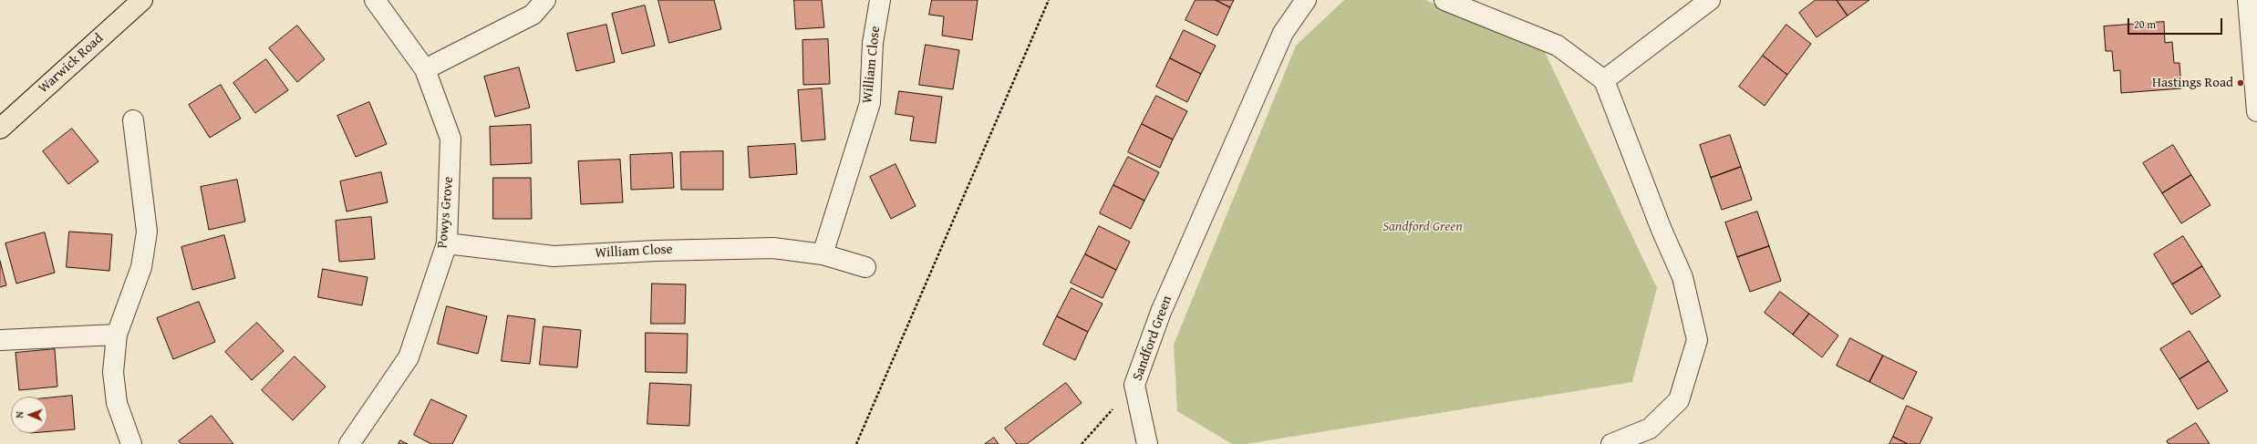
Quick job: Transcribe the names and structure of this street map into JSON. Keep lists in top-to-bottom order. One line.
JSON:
{"streets":{"main road":["Warwick Road"],"street":["William Close","Powys Grove","Sandford Green"]},"crossings":[["William Close","Powys Grove"]],"parks":["Sandford Green"],"places":["Hastings Road"],"scale_bar":"20 m","north":"left"}
